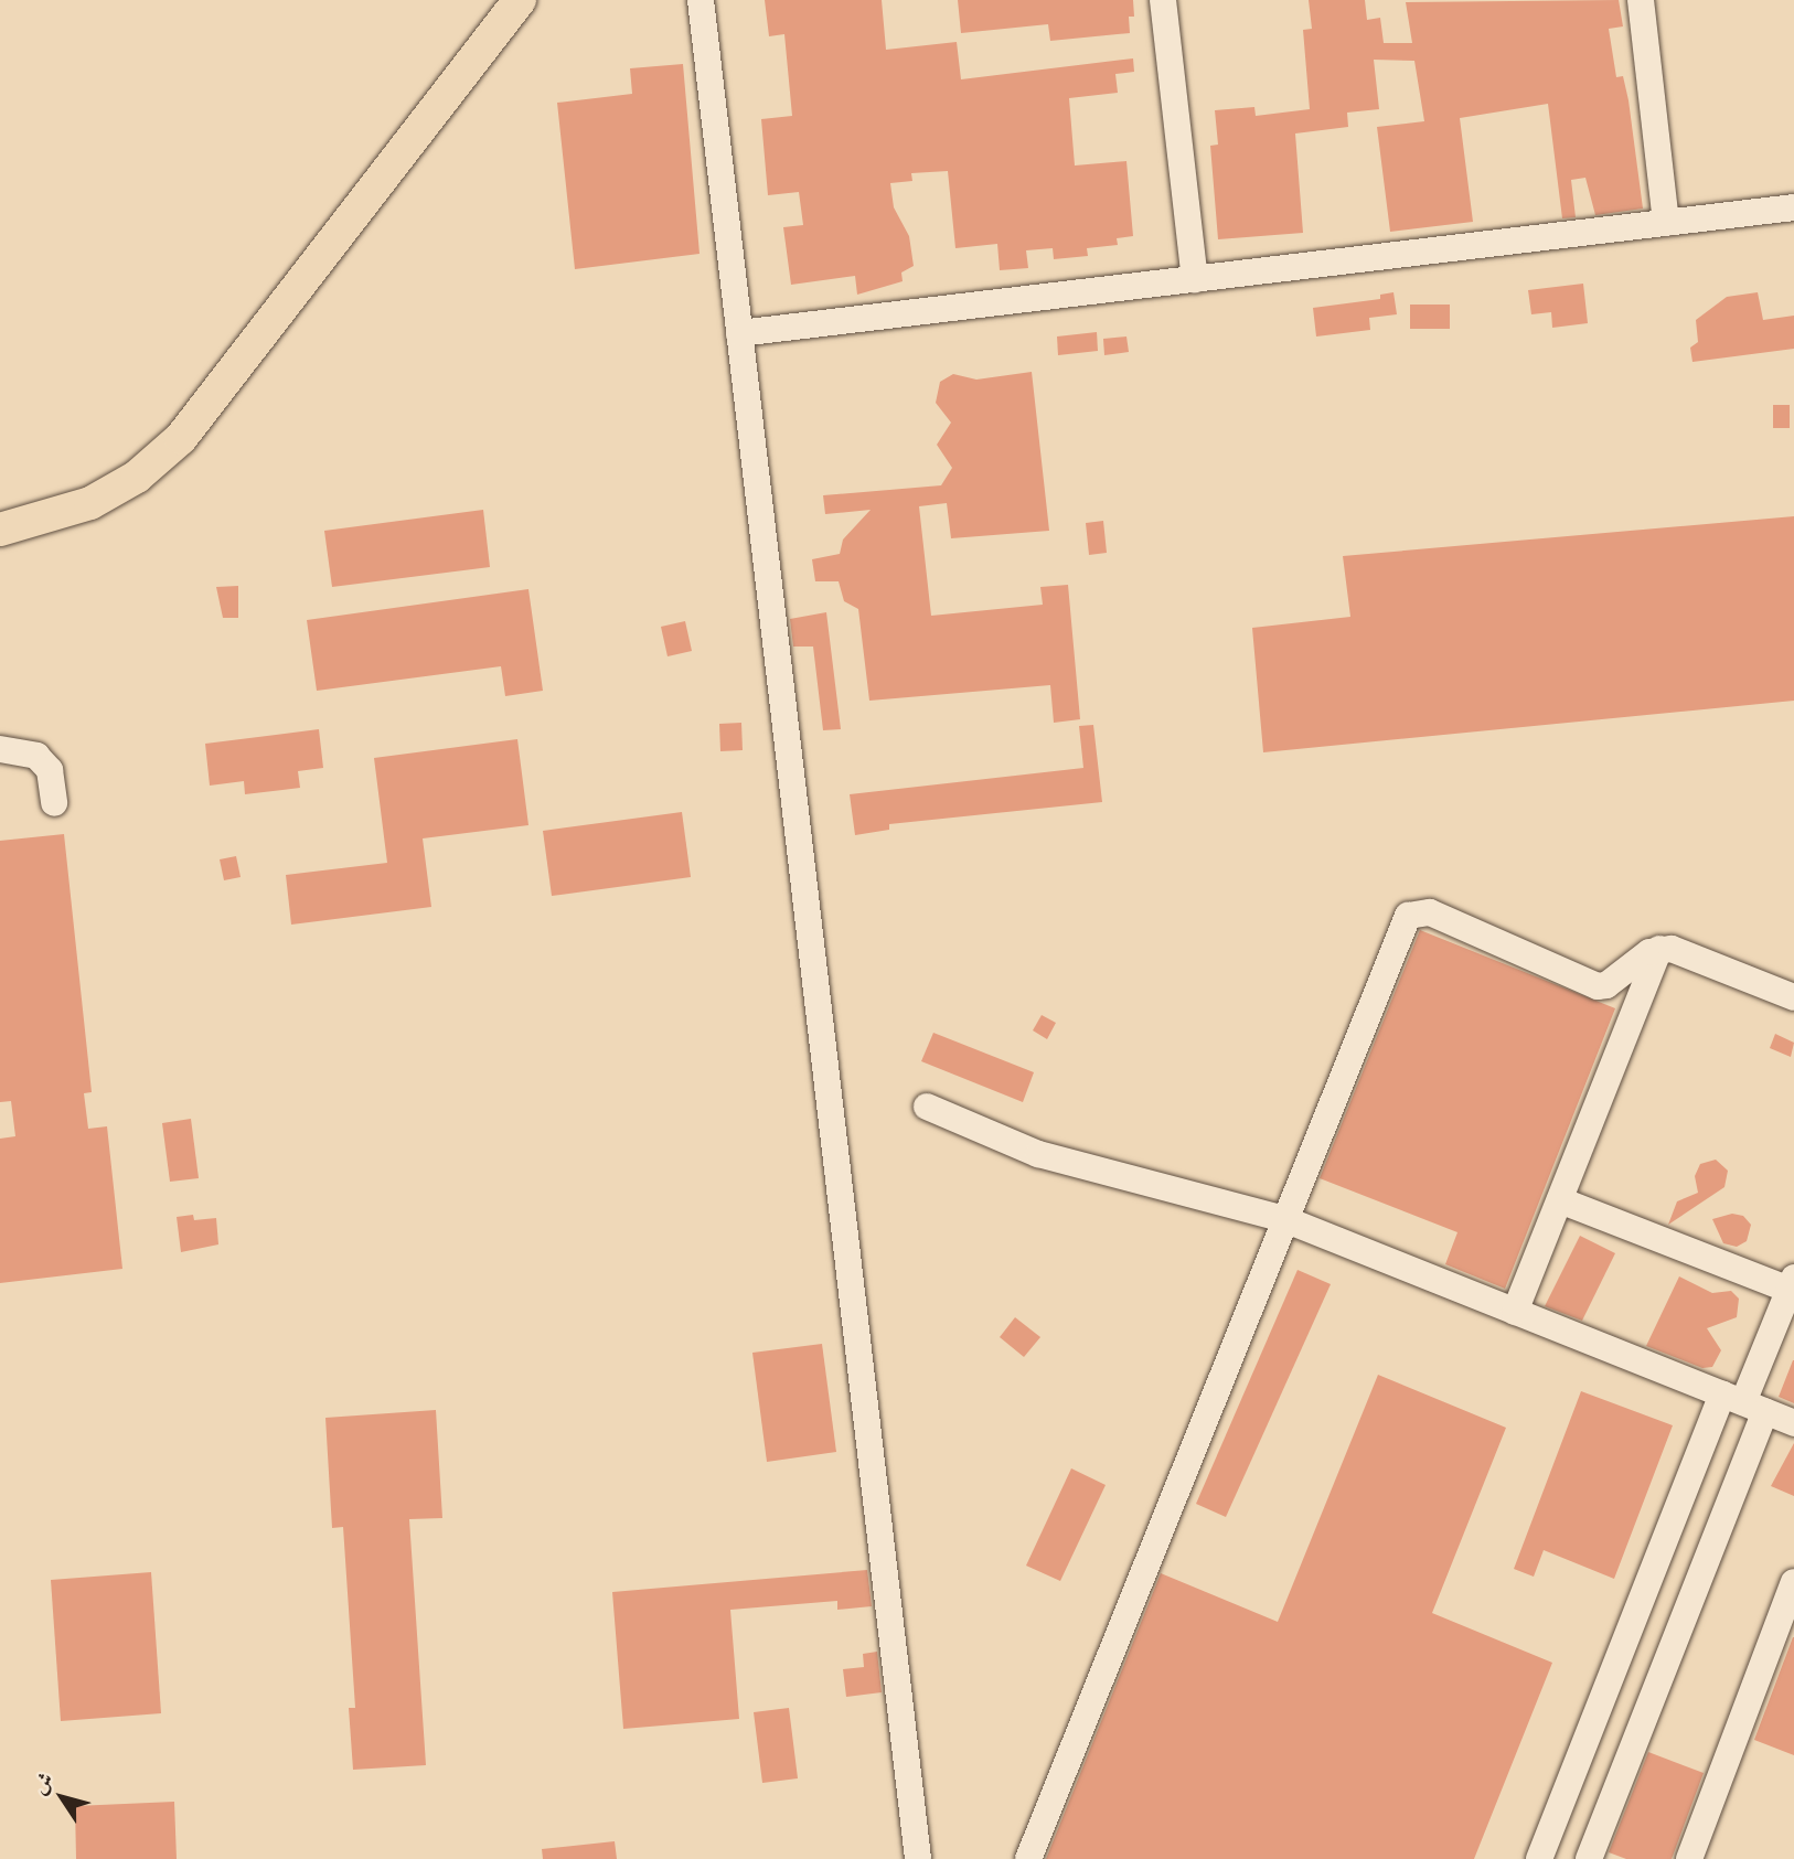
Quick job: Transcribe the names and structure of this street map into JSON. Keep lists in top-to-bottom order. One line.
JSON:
{"north":"top left"}
